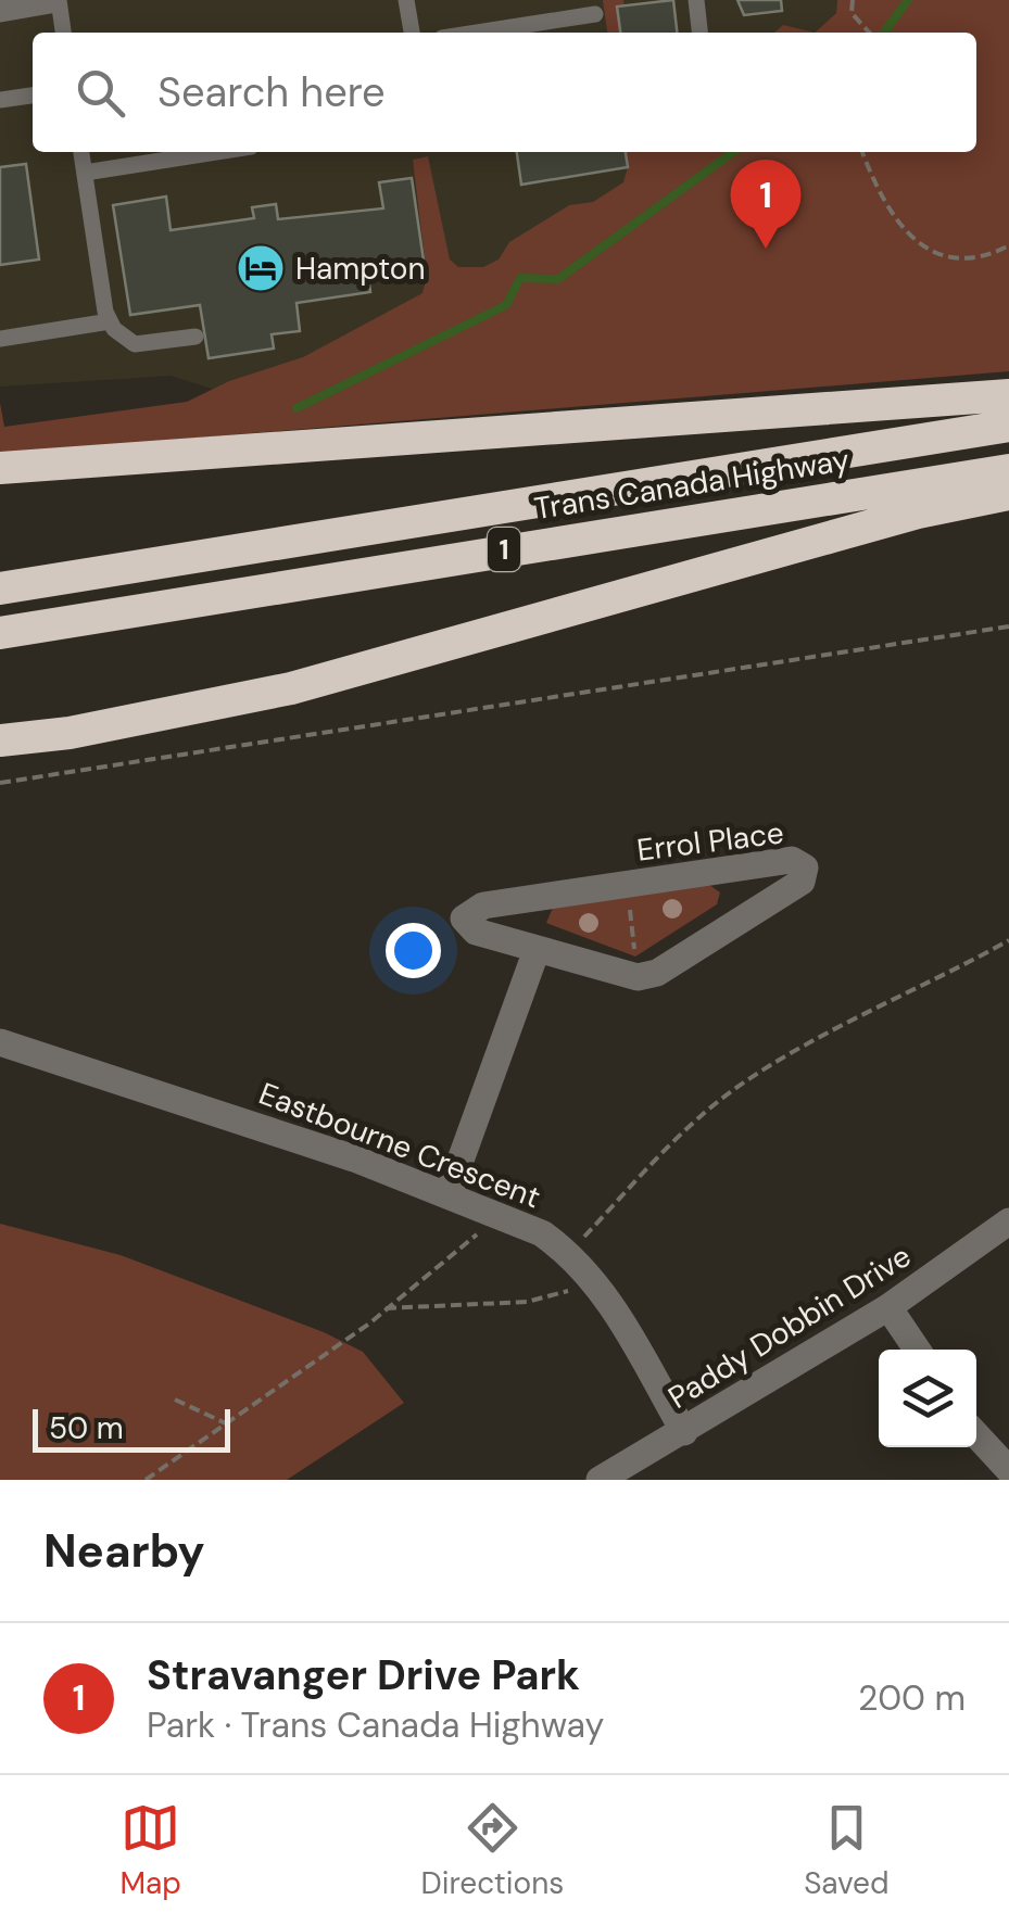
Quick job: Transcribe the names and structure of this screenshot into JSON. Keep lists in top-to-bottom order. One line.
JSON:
{"streets":{"highway":["Trans Canada Highway","1"],"street":["Errol Place","Eastbourne Crescent","Paddy Dobbin Drive"]},"crossings":[["Eastbourne Crescent","Paddy Dobbin Drive"]],"places":{"hotel":["Hampton"]},"scale_bar":"50 m","page":{"search":"Search here","pins":"1","scale":"50 m","heading":"Nearby","list":[{"mark":"1","name":"Stravanger Drive Park","note":"Park · Trans Canada Highway","value":"200 m"}],"nav":["Map","Directions","Saved"]}}
